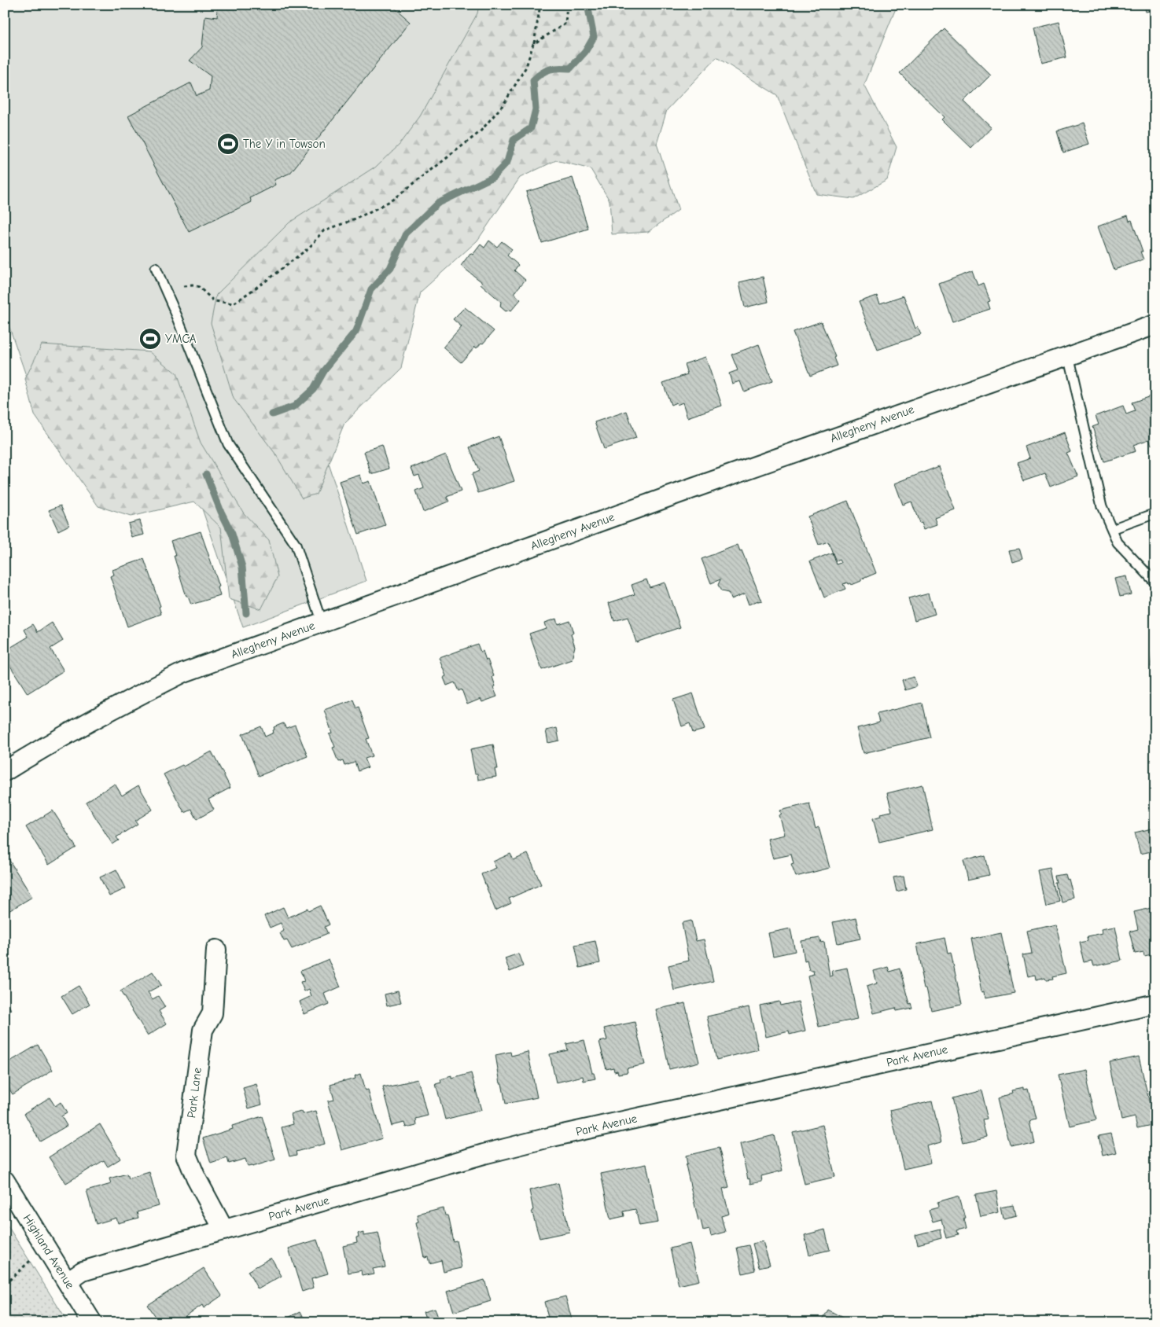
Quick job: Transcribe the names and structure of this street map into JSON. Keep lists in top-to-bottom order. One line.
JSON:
{"streets":{"street":["Allegheny Avenue","Park Avenue","Park Lane","Highland Avenue"]},"crossings":[["Park Avenue","Park Lane"],["Park Avenue","Highland Avenue"]],"places":{"sports":["The Y in Towson","YMCA"]}}
